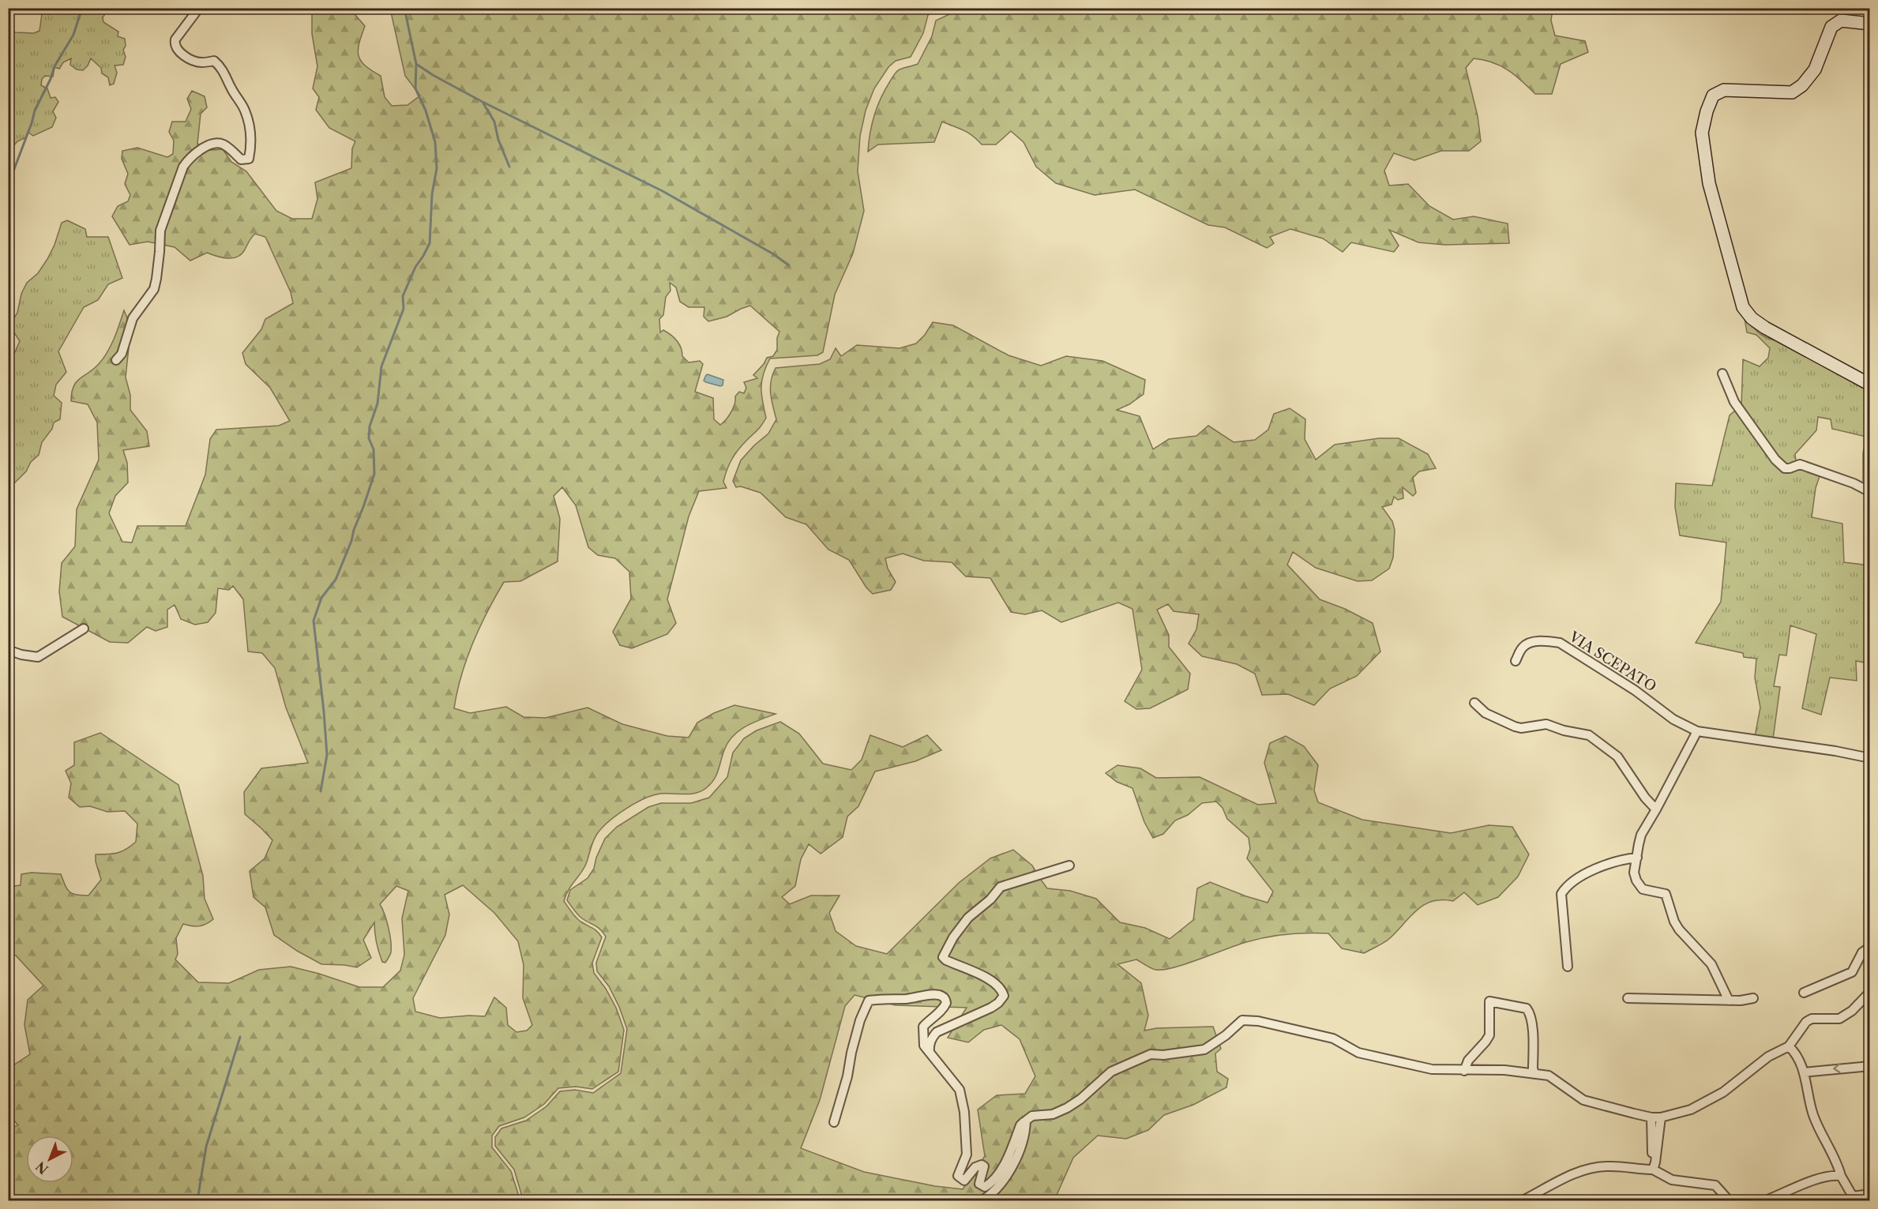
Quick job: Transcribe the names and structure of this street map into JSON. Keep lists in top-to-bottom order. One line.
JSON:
{"streets":{"street":["VIA SCEPATO"]},"north":"bottom left"}
